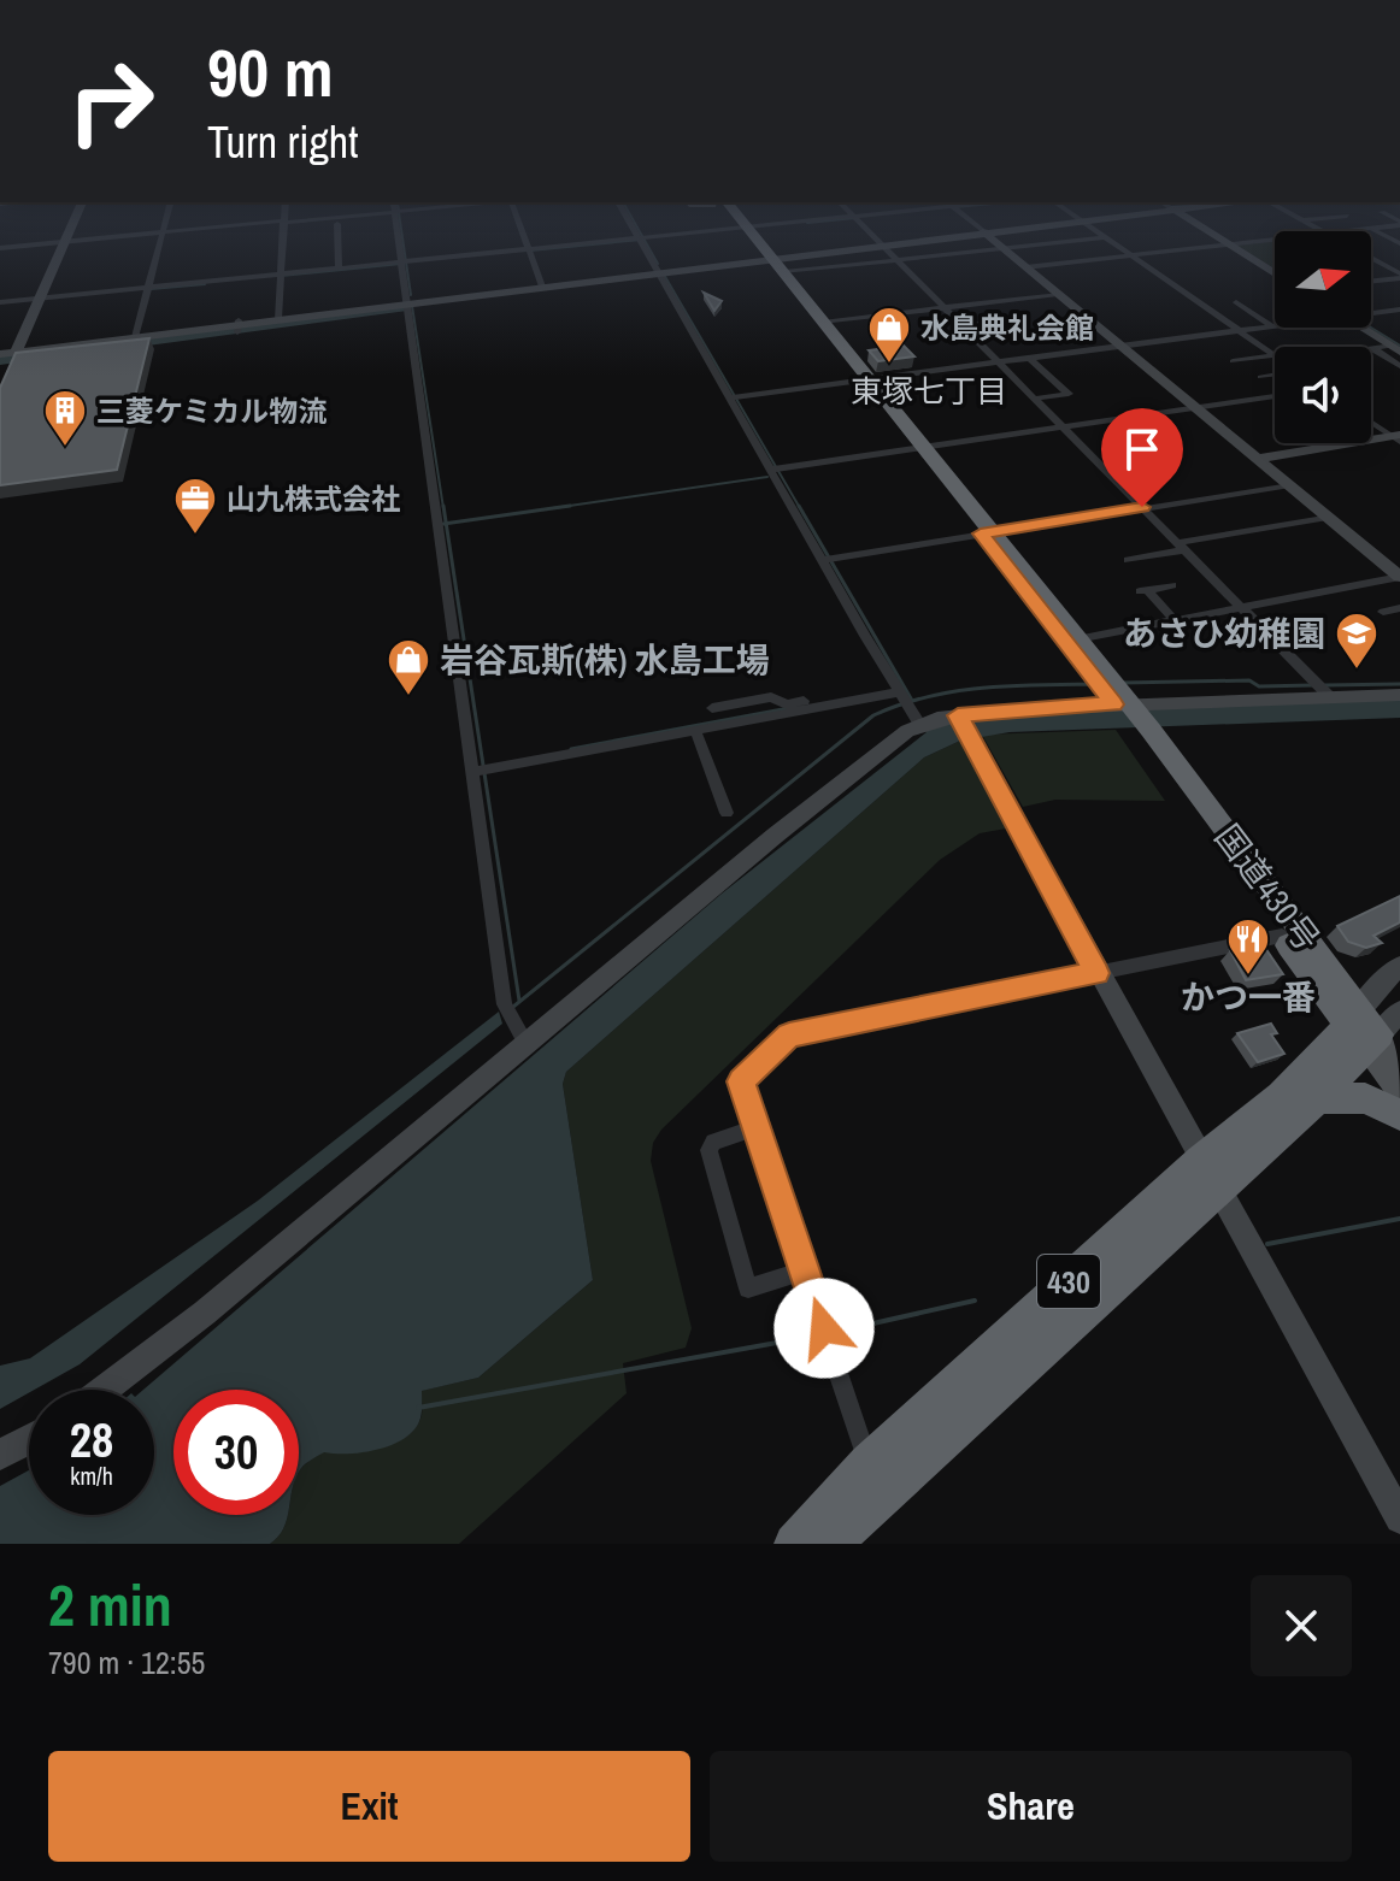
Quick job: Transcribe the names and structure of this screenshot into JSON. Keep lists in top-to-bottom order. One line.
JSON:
{"streets":{"highway":["国道430号","430"]},"crossings":[["国道430号","430"]],"districts":["東塚七丁目"],"places":{"shop":["水島典礼会館","岩谷瓦斯(株) 水島工場"],"building":["三菱ケミカル物流"],"office":["山九株式会社"],"school or university":["あさひ幼稚園"],"restaurant":["かつ一番"]},"north":"right","page":{"turn":["90 m","Turn right"],"speed":"28 km/h","limit":"30","heading":["2 min","790 m · 12:55"],"buttons":["Exit","Share"]}}
